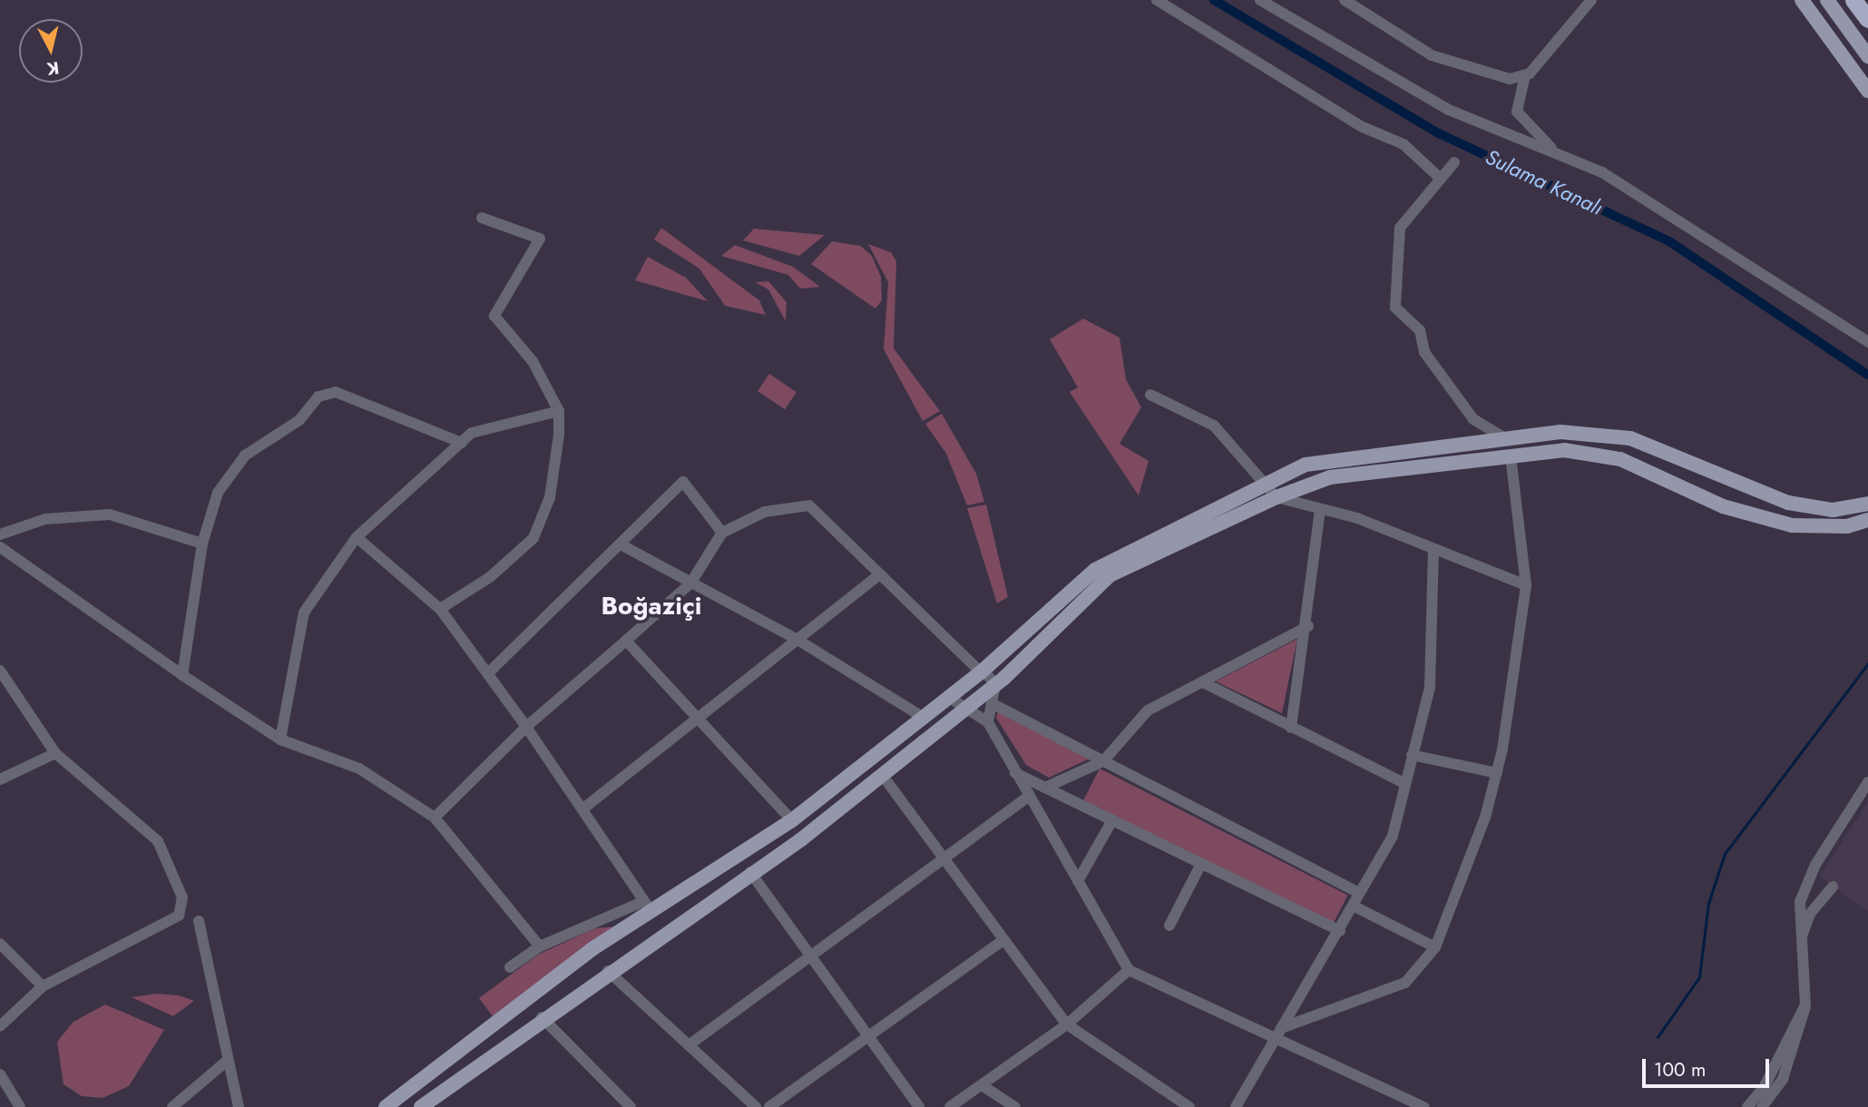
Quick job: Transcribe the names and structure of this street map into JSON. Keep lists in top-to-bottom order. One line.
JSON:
{"districts":["Boğaziçi"],"water":["Sulama Kanalı"],"scale_bar":"100 m","north":"bottom"}
